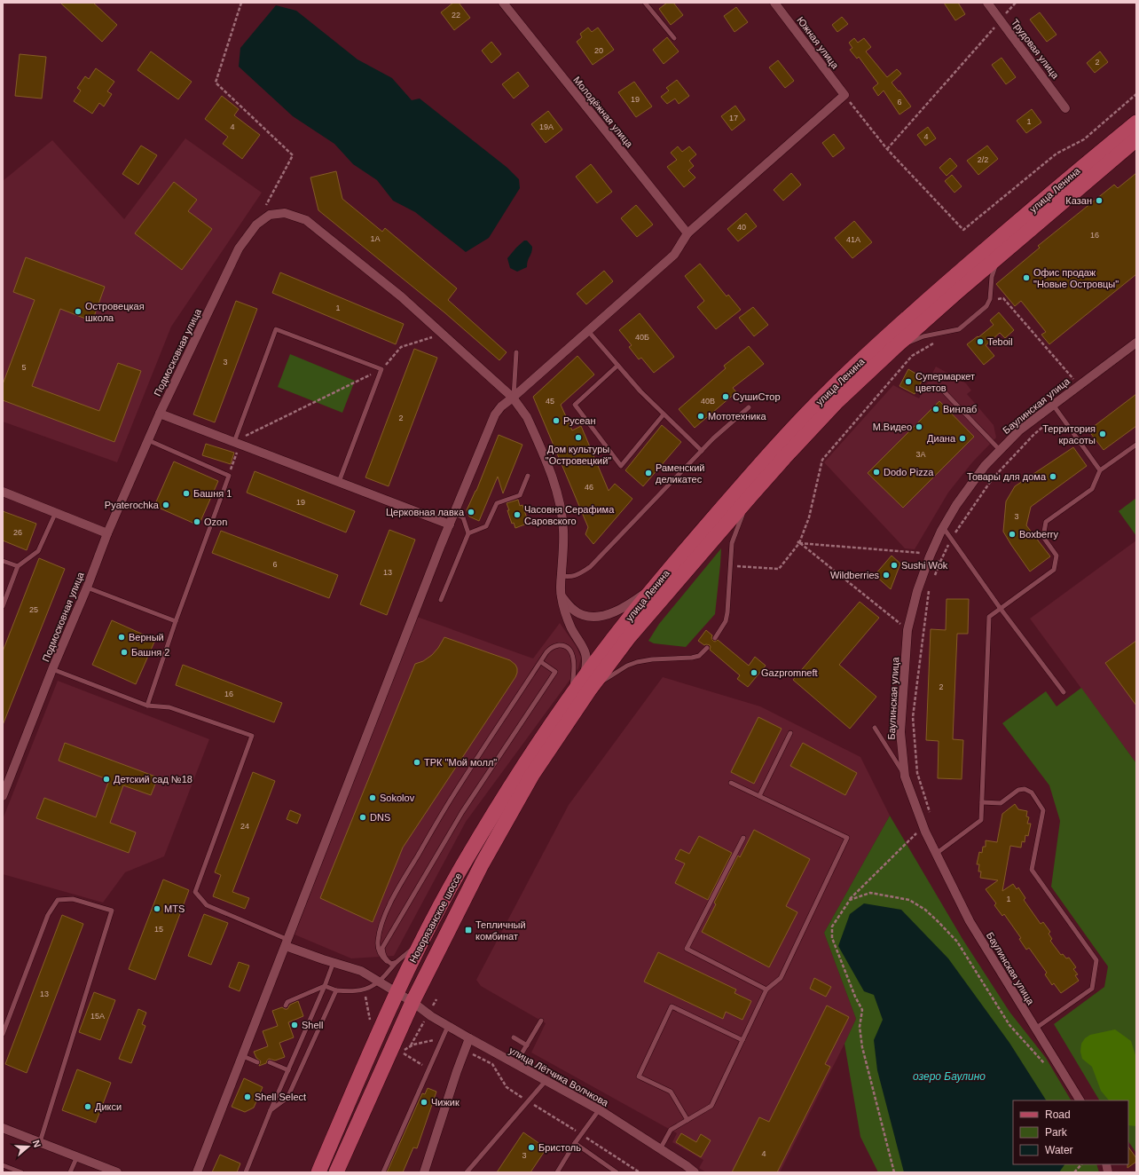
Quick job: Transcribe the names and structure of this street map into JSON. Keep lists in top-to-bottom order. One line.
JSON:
{"streets":{"main road":["улица Ленина","Новорязанское шоссе"],"street":["Южная улица","Трудовая улица","Молодёжная улица","Подмосковная улица","Баулинская улица","улица Лётчика Волчкова"]},"crossings":[["улица Ленина","Подмосковная улица"],["улица Ленина","Новорязанское шоссе"],["Подмосковная улица","Новорязанское шоссе"],["Новорязанское шоссе","улица Лётчика Волчкова"]],"water":["озеро Баулино"],"places":{"other":["Казан","Офис продаж \"Новые Островцы\"","Островецкая школа","Teboil","Супермаркет цветов","СушиСтор","Винлаб","Мототехника","Русеан","М.Видео","Территория красоты","Дом культуры \"Островецкий\"","Диана","Dodo Pizza","Раменский деликатес","Товары для дома","Башня 1","Pyaterochka","Церковная лавка","Часовня Серафима Саровского","Ozon","Boxberry","Sushi Wok","Wildberries","Верный","Башня 2","Gazpromneft","ТРК \"Мой молл\"","Детский сад №18","Sokolov","DNS","MTS","Shell","Shell Select","Чижик","Дикси","Бристоль"],"transit":["Тепличный комбинат"]},"house_numbers":["22","20","2","19","6","17","1","4","19А","4","2/2","40","16","1А","41А","1","40Б","3","5","45","40В","2","3А","46","19","3","26","6","13","25","2","16","24","1","15","13","15А","4","3"],"legend":["Road","Park","Water"],"north":"right"}
